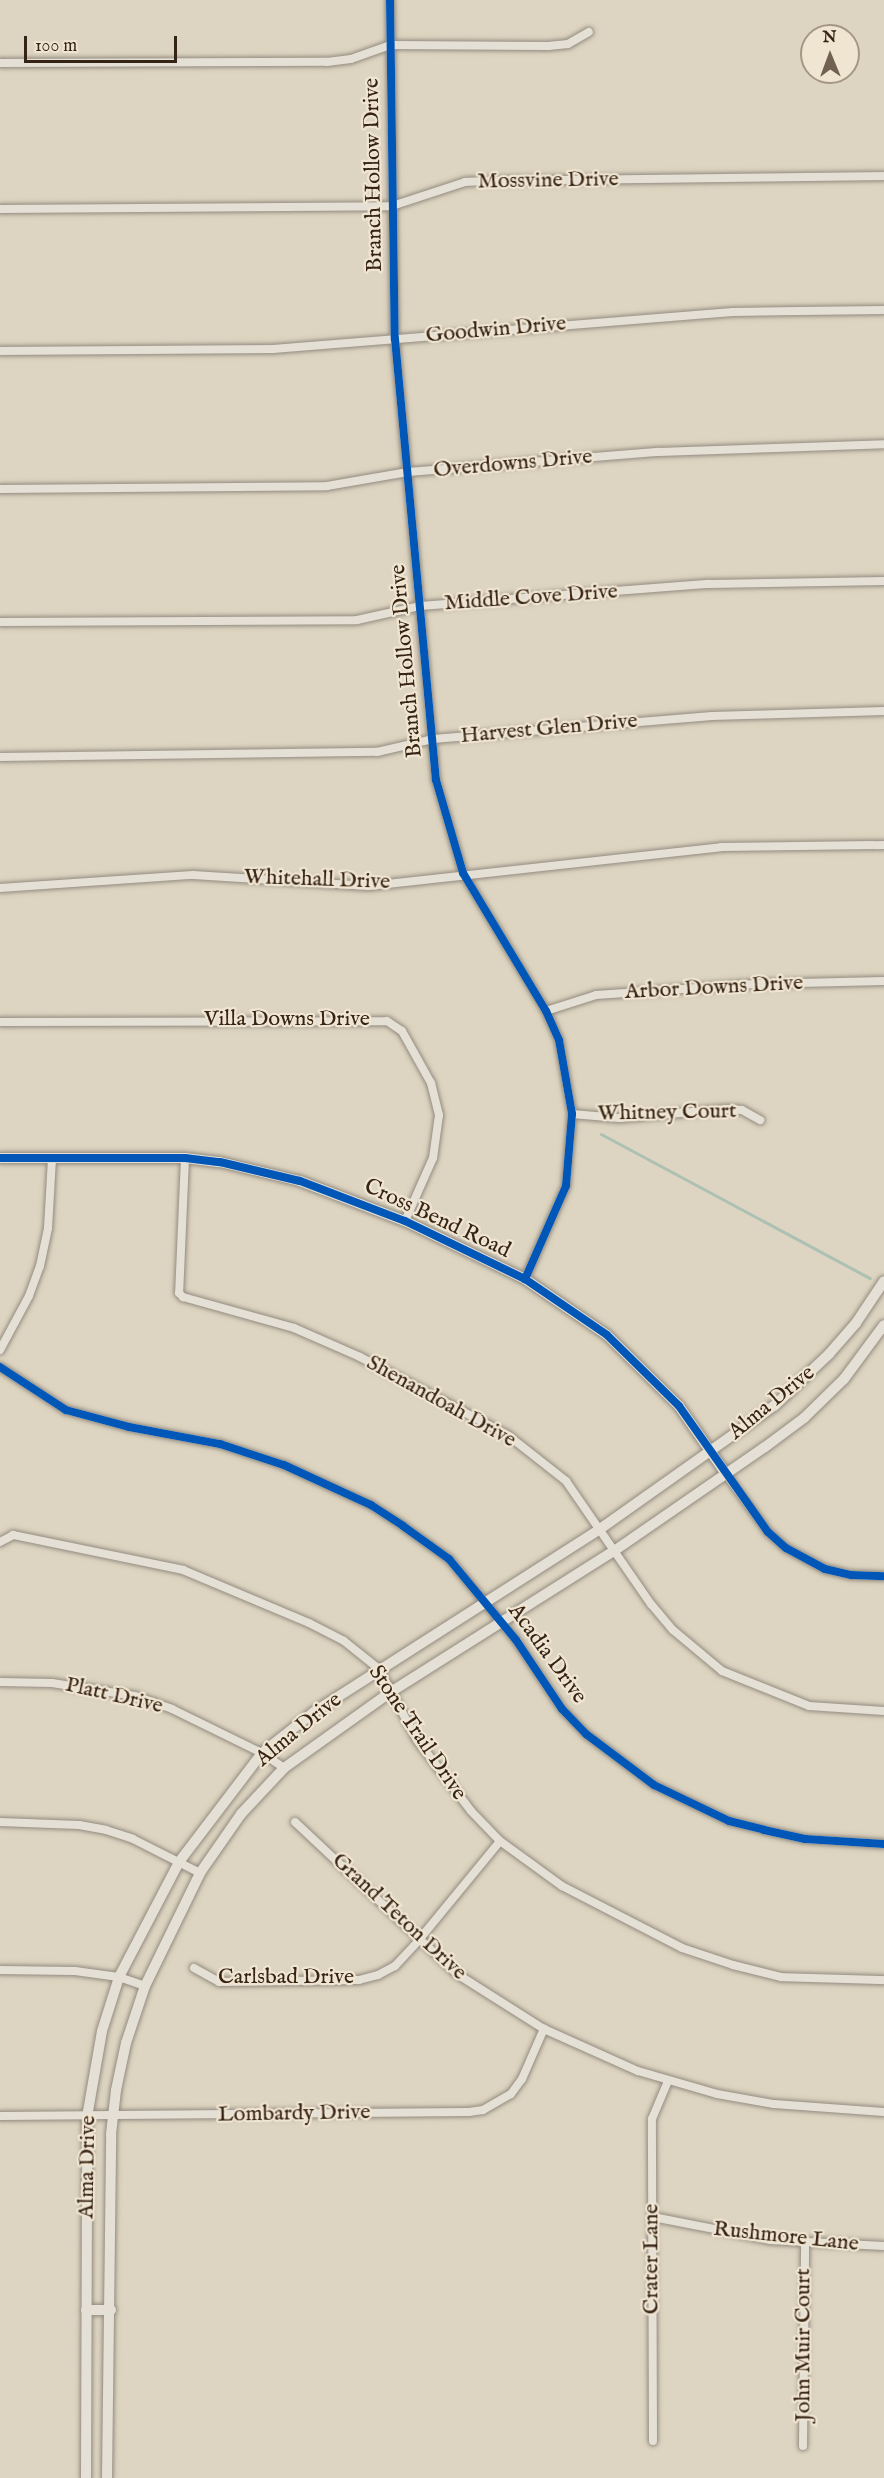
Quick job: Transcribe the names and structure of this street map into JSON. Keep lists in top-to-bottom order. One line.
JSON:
{"streets":{"main road":["Cross Bend Road","Alma Drive"],"street":["Branch Hollow Drive","Mossvine Drive","Goodwin Drive","Overdowns Drive","Middle Cove Drive","Harvest Glen Drive","Whitehall Drive","Arbor Downs Drive","Villa Downs Drive","Whitney Court","Shenandoah Drive","Acadia Drive","Platt Drive","Stone Trail Drive","Grand Teton Drive","Carlsbad Drive","Lombardy Drive","Rushmore Lane","Crater Lane","John Muir Court"]},"crossings":[["Branch Hollow Drive","Mossvine Drive"],["Branch Hollow Drive","Goodwin Drive"],["Branch Hollow Drive","Overdowns Drive"],["Branch Hollow Drive","Middle Cove Drive"],["Branch Hollow Drive","Harvest Glen Drive"],["Branch Hollow Drive","Whitehall Drive"],["Branch Hollow Drive","Arbor Downs Drive"],["Branch Hollow Drive","Whitney Court"],["Branch Hollow Drive","Cross Bend Road"],["Villa Downs Drive","Cross Bend Road"],["Cross Bend Road","Shenandoah Drive"],["Cross Bend Road","Alma Drive"],["Shenandoah Drive","Alma Drive"],["Alma Drive","Acadia Drive"],["Alma Drive","Platt Drive"],["Alma Drive","Stone Trail Drive"],["Alma Drive","Lombardy Drive"],["Stone Trail Drive","Carlsbad Drive"],["Grand Teton Drive","Carlsbad Drive"],["Grand Teton Drive","Lombardy Drive"],["Grand Teton Drive","Crater Lane"],["Rushmore Lane","Crater Lane"],["Rushmore Lane","John Muir Court"]],"scale_bar":"100 m","north":"top"}
